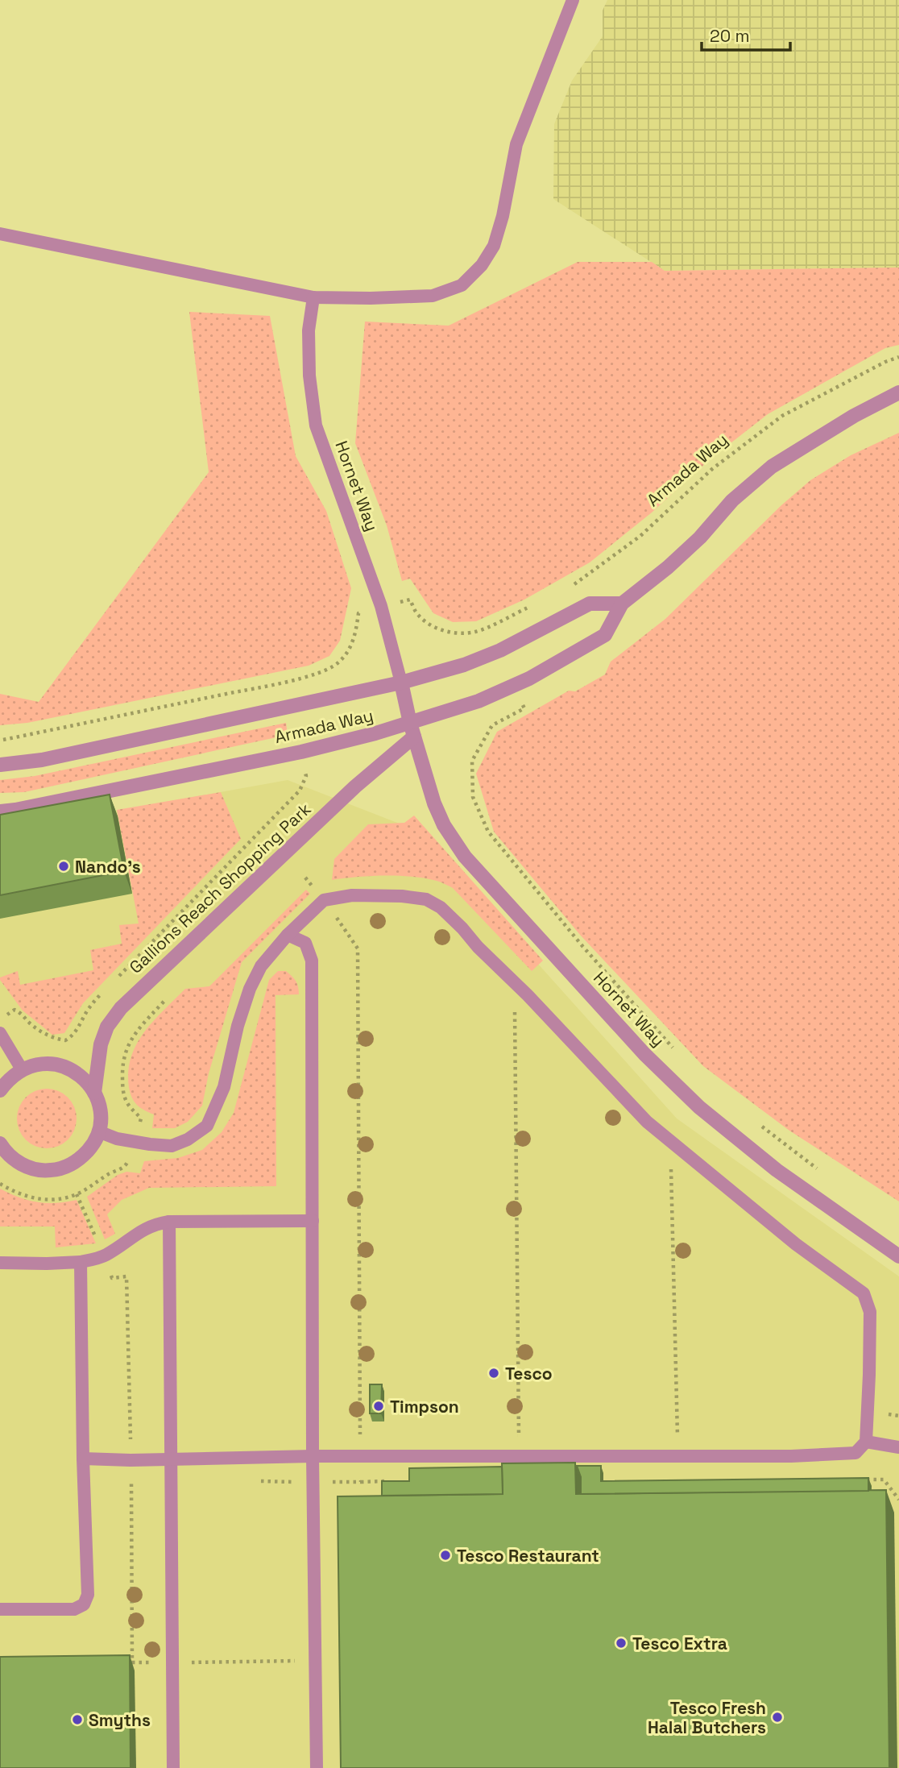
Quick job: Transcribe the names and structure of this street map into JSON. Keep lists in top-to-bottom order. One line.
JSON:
{"streets":{"street":["Armada Way","Hornet Way","Gallions Reach Shopping Park"]},"crossings":[["Armada Way","Hornet Way"],["Armada Way","Gallions Reach Shopping Park"],["Hornet Way","Gallions Reach Shopping Park"]],"places":["Nando's","Tesco","Timpson","Tesco Restaurant","Tesco Extra","Tesco Fresh Halal Butchers","Smyths"],"scale_bar":"20 m"}
